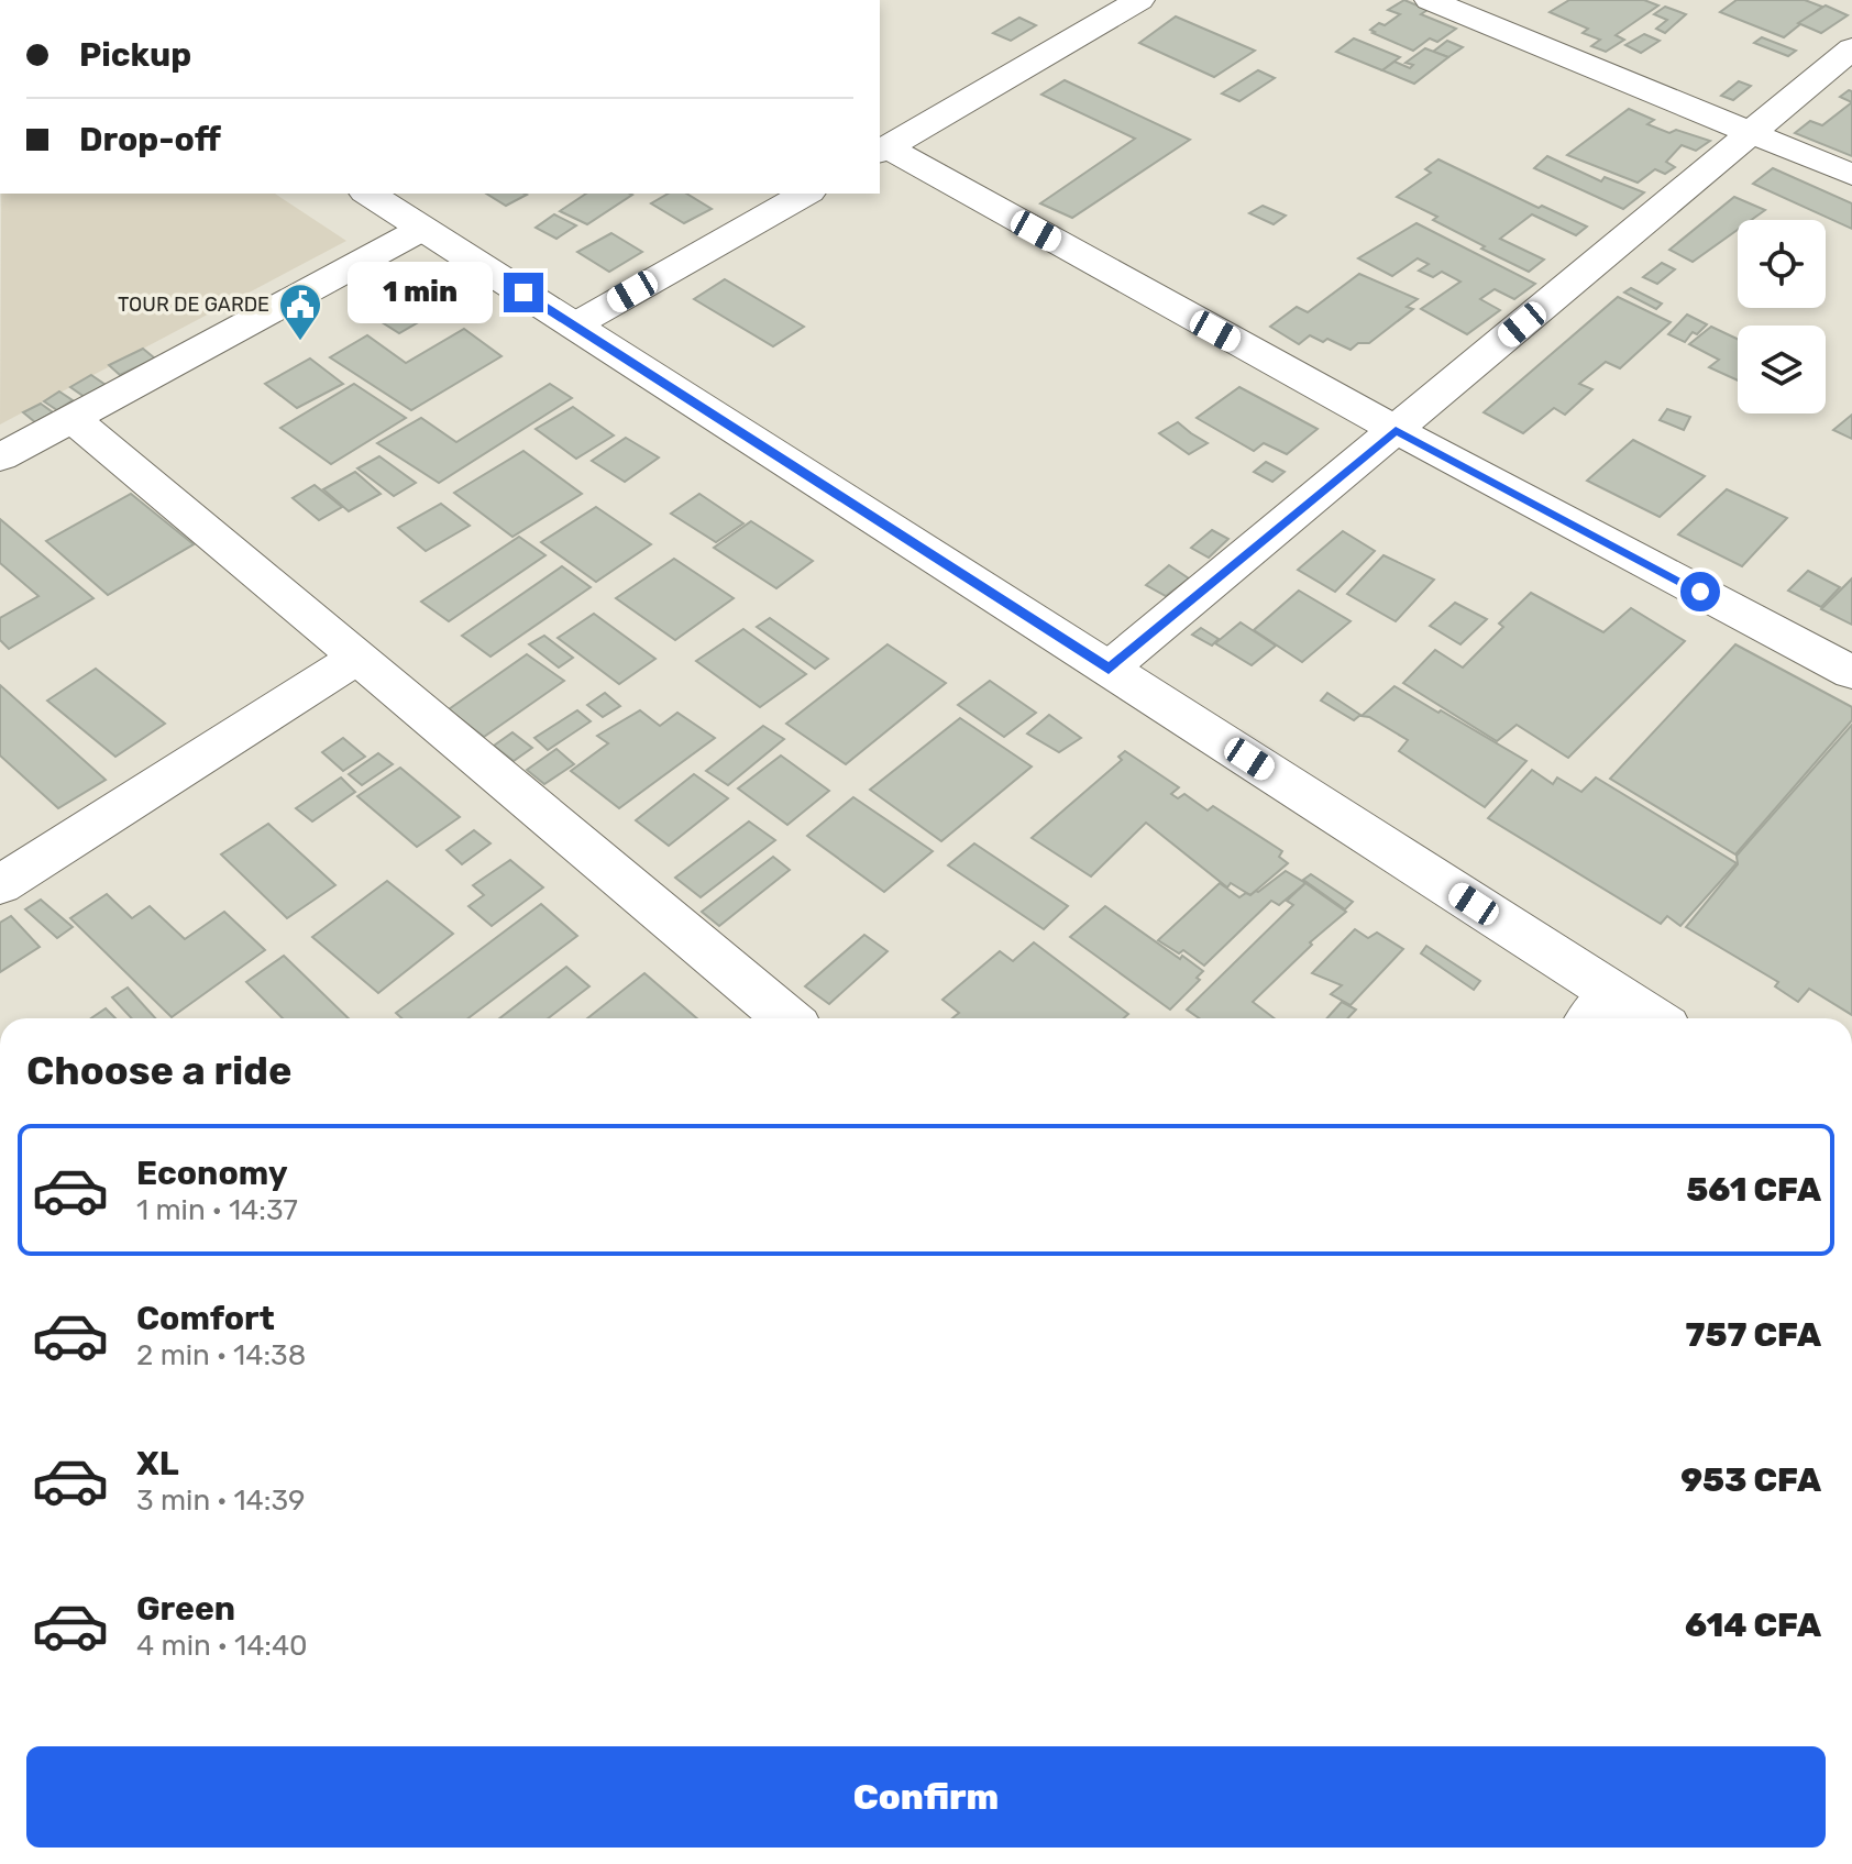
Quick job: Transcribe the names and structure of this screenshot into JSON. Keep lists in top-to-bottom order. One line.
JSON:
{"places":{"public building":["TOUR DE GARDE"]},"page":{"banner":["Pickup","Drop-off"],"bubble":"1 min","heading":"Choose a ride","list":[{"name":"Economy","note":"1 min · 14:37","value":"561 CFA"},{"name":"Comfort","note":"2 min · 14:38","value":"757 CFA"},{"name":"XL","note":"3 min · 14:39","value":"953 CFA"},{"name":"Green","note":"4 min · 14:40","value":"614 CFA"}],"buttons":"Confirm"}}
